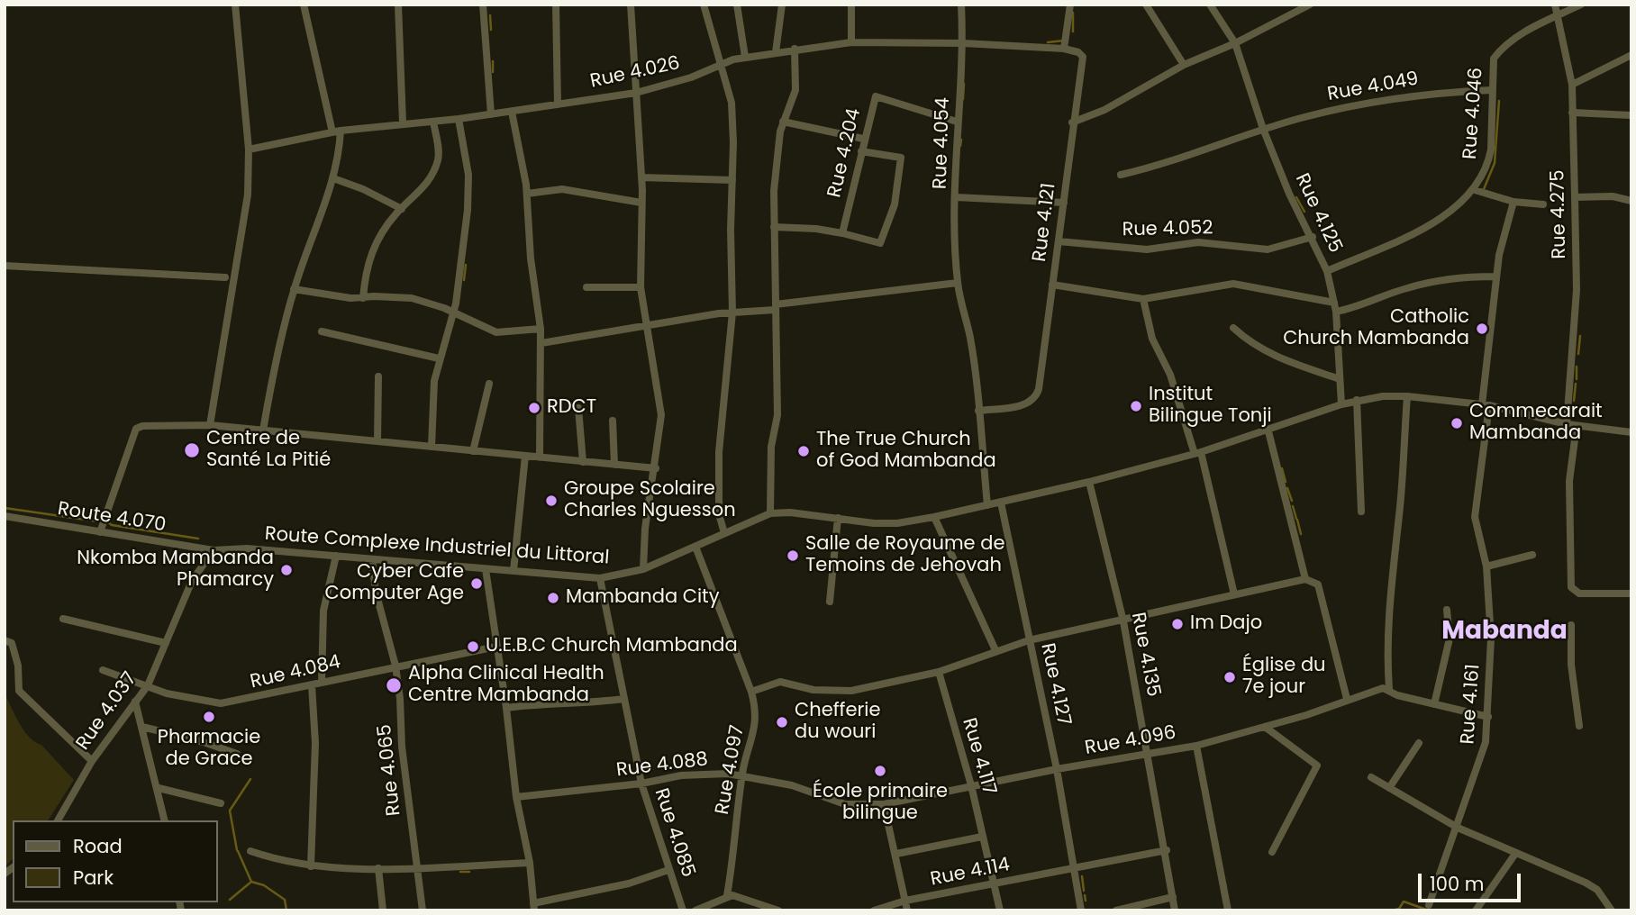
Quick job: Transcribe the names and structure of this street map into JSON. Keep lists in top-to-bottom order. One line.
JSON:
{"streets":{"street":["Rue 4.026","Rue 4.049","Rue 4.046","Rue 4.054","Rue 4.204","Rue 4.125","Rue 4.275","Rue 4.121","Rue 4.052","Route 4.070","Route Complexe Industriel du Littoral","Rue 4.135","Rue 4.084","Rue 4.127","Rue 4.161","Rue 4.037","Rue 4.096","Rue 4.117","Rue 4.088","Rue 4.065","Rue 4.097","Rue 4.085","Rue 4.114"]},"crossings":[["Rue 4.026","Rue 4.054"],["Rue 4.026","Rue 4.121"],["Rue 4.049","Rue 4.046"],["Rue 4.049","Rue 4.125"],["Rue 4.046","Rue 4.125"],["Rue 4.046","Rue 4.275"],["Rue 4.054","Rue 4.204"],["Rue 4.054","Rue 4.121"],["Rue 4.125","Rue 4.052"],["Rue 4.121","Rue 4.052"],["Route 4.070","Route Complexe Industriel du Littoral"],["Route 4.070","Rue 4.037"],["Route Complexe Industriel du Littoral","Rue 4.037"],["Route Complexe Industriel du Littoral","Rue 4.065"],["Route Complexe Industriel du Littoral","Rue 4.097"],["Route Complexe Industriel du Littoral","Rue 4.085"],["Rue 4.135","Rue 4.096"],["Rue 4.135","Rue 4.114"],["Rue 4.084","Rue 4.037"],["Rue 4.084","Rue 4.065"],["Rue 4.127","Rue 4.096"],["Rue 4.127","Rue 4.114"],["Rue 4.096","Rue 4.117"],["Rue 4.096","Rue 4.088"],["Rue 4.117","Rue 4.114"],["Rue 4.088","Rue 4.097"],["Rue 4.088","Rue 4.085"]],"districts":["Mabanda"],"places":["Catholic Church Mambanda","Institut Bilingue Tonji","RDCT","Commecarait Mambanda","Centre de Santé La Pitié","The True Church of God Mambanda","Groupe Scolaire Charles Nguesson","Salle de Royaume de Temoins de Jehovah","Nkomba Mambanda Phamarcy","Cyber Cafe Computer Age","Mambanda City","Im Dajo","U.E.B.C Church Mambanda","Église du 7e jour","Alpha Clinical Health Centre Mambanda","Pharmacie de Grace","Chefferie du wouri","École primaire bilingue"],"legend":["Road","Park"],"scale_bar":"100 m"}
